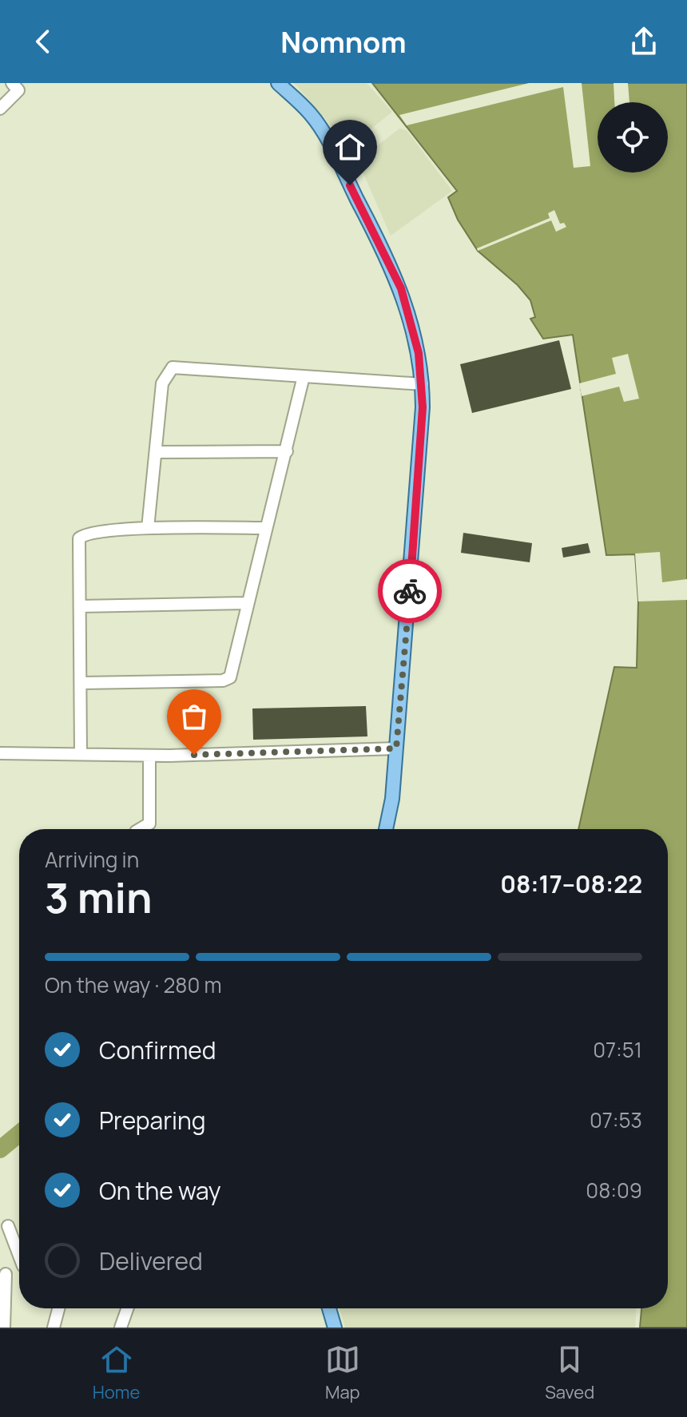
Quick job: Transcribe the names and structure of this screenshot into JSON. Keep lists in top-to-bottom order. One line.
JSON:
{"page":{"header":"Nomnom","heading":["3 min","Arriving in","08:17–08:22"],"bar":"On the way · 280 m","list":[["Confirmed","07:51"],["Preparing","07:53"],["On the way","08:09"],"Delivered"],"tabs":["Home","Map","Saved"]}}
